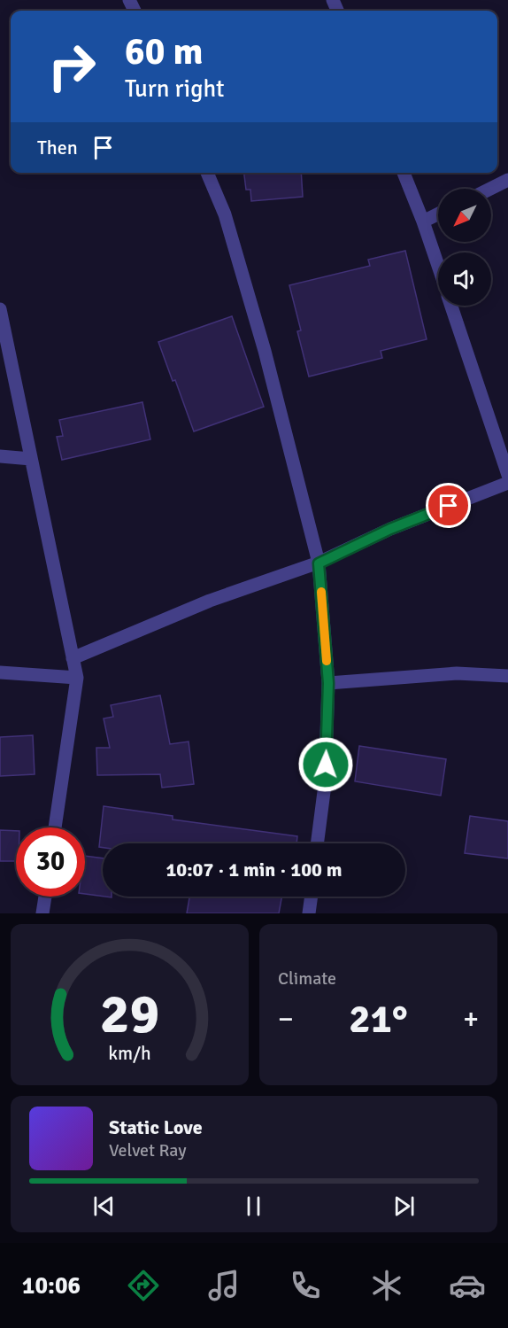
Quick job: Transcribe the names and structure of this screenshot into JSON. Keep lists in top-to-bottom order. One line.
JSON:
{"north":"bottom left","page":{"turn":["60 m","Turn right"],"then":"Then","limit":"30","trip":"10:07 · 1 min · 100 m","tile":"Climate","heat":["−","21°","+"],"song":["Static Love","Velvet Ray"],"tabs":"10:06","gauge":["29","km/h"]}}
